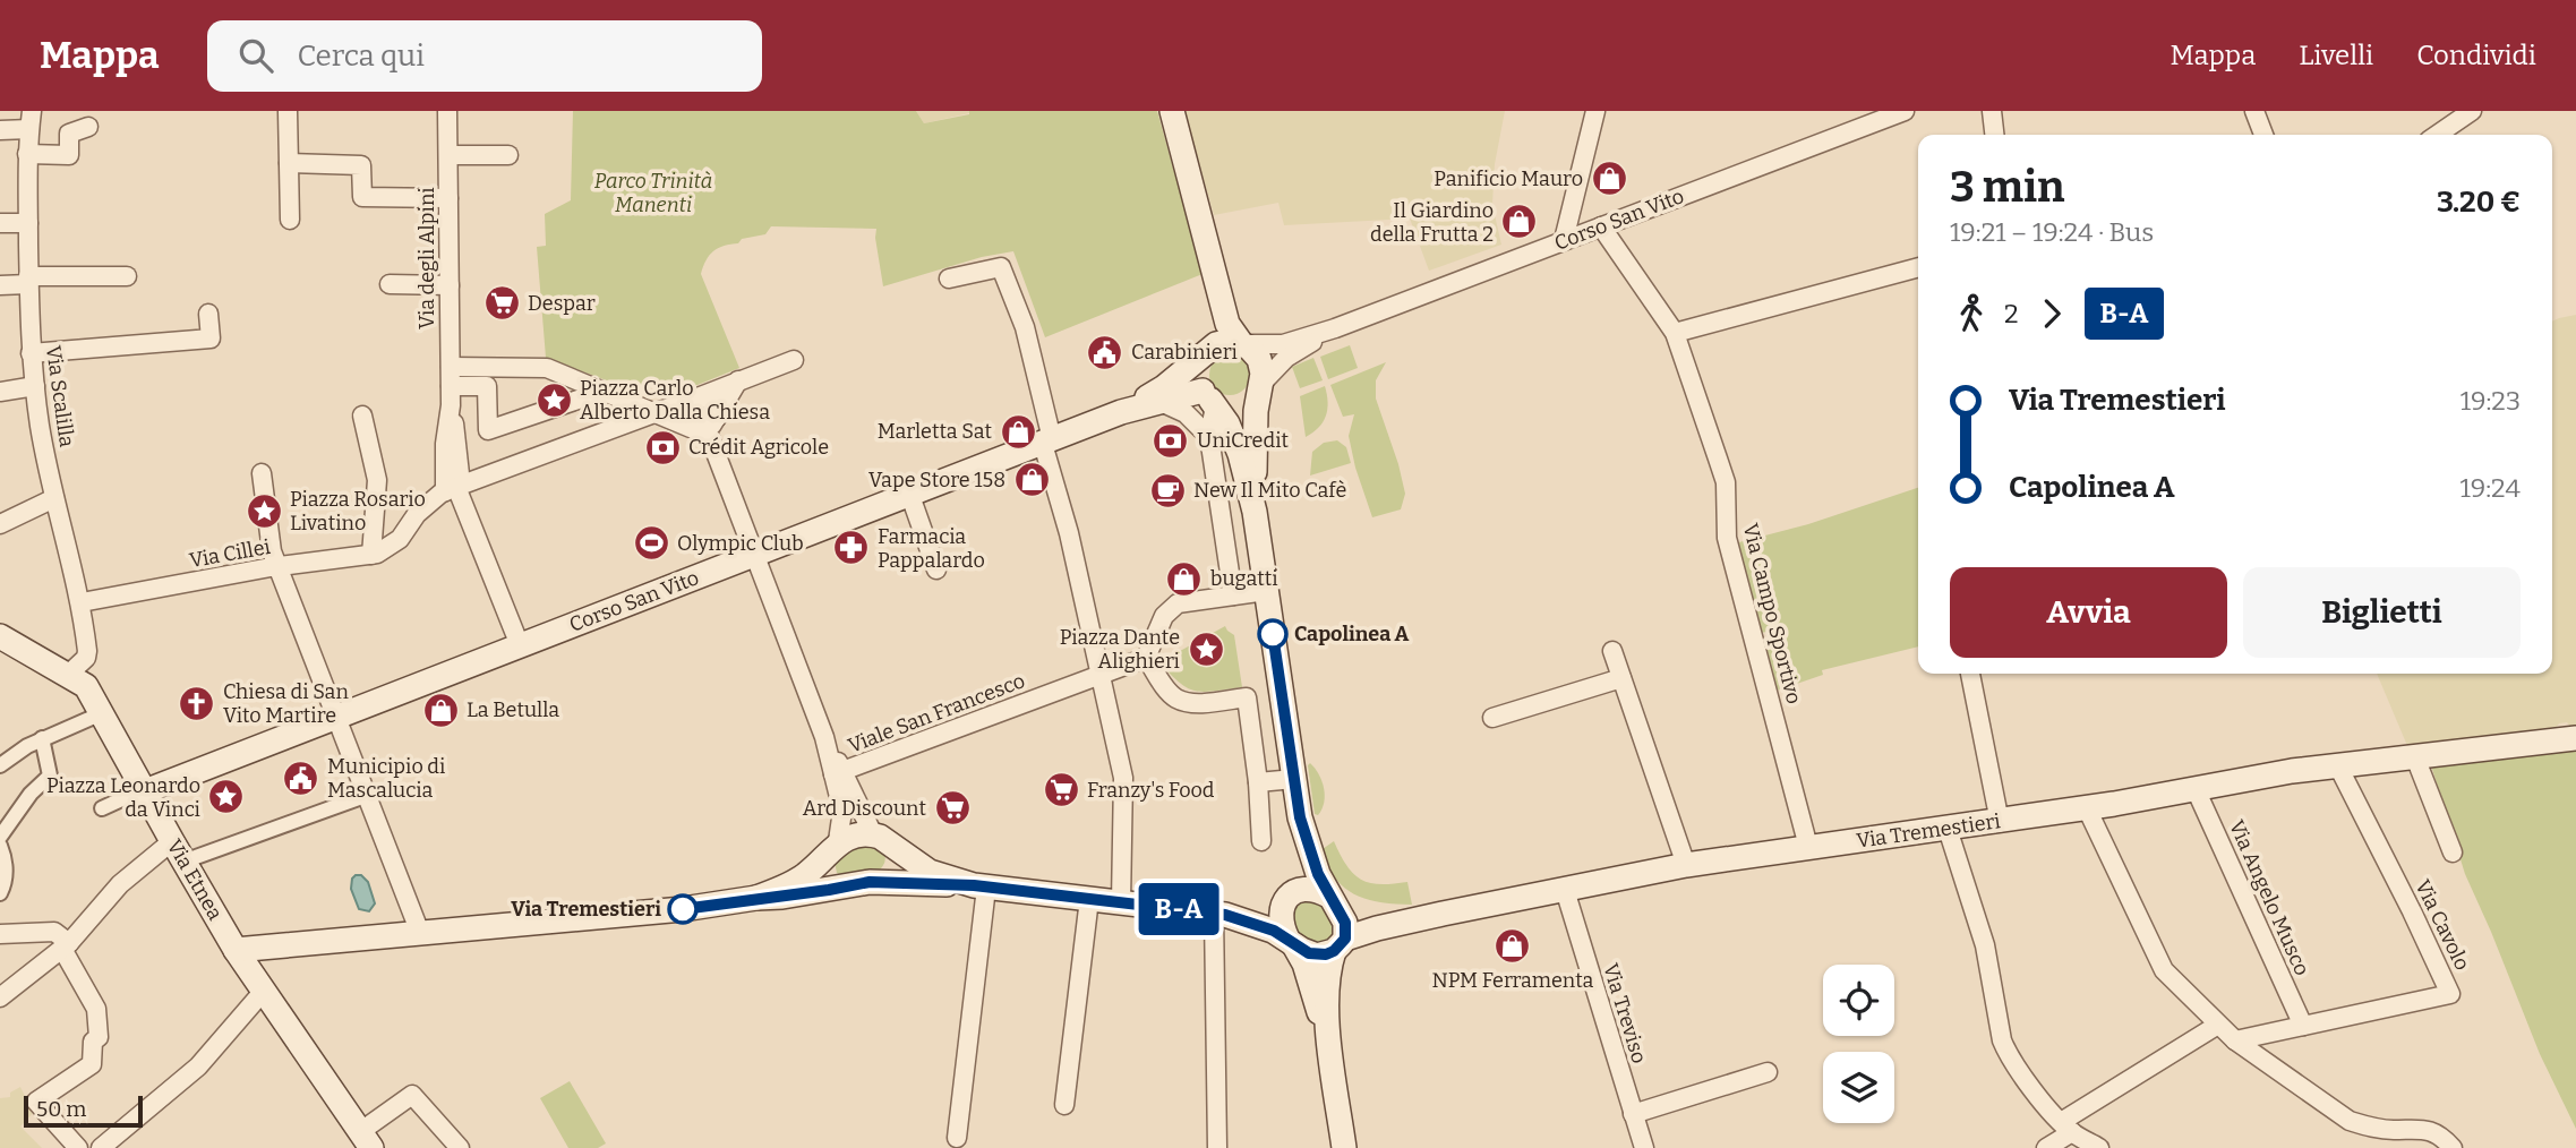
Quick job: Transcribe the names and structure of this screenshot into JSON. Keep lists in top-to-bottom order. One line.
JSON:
{"streets":{"main road":["Corso San Vito","Via Tremestieri","Via Etnea"],"street":["Via degli Alpini","Via Scalilla","Via Cillei","Via Campo Sportivo","Viale San Francesco","Via Angelo Musco","Via Cavolo","Via Treviso"]},"crossings":[["Corso San Vito","Via degli Alpini"],["Corso San Vito","Via Campo Sportivo"],["Corso San Vito","Via Etnea"],["Via degli Alpini","Via Cillei"],["Via Scalilla","Via Cillei"],["Via Scalilla","Via Etnea"],["Via Campo Sportivo","Via Tremestieri"],["Via Tremestieri","Via Angelo Musco"],["Via Tremestieri","Via Cavolo"],["Via Tremestieri","Via Treviso"],["Via Angelo Musco","Via Cavolo"]],"parks":["Parco Trinità Manenti"],"places":{"shop":["Panificio Mauro","Il Giardino della Frutta 2","Marletta Sat","Vape Store 158","bugatti","La Betulla","NPM Ferramenta"],"supermarket":["Despar","Franzy's Food","Ard Discount"],"public building":["Carabinieri","Municipio di Mascalucia"],"place":["Piazza Carlo Alberto Dalla Chiesa","Piazza Rosario Livatino","Piazza Dante Alighieri","Piazza Leonardo da Vinci"],"bank":["UniCredit","Crédit Agricole"],"cafe":["New Il Mito Cafè"],"sports":["Olympic Club"],"pharmacy":["Farmacia Pappalardo"],"other":["Capolinea A","Via Tremestieri"],"church":["Chiesa di San Vito Martire"]},"lines":["bus line B-A"],"scale_bar":"50 m","page":{"header":"Mappa","search":"Cerca qui","nav":["Mappa","Livelli","Condividi"],"on_map":"B-A","heading":["3 min","19:21 – 19:24 · Bus","3.20 €"],"legs":["2","B-A"],"list":[{"name":"Via Tremestieri","value":"19:23"},{"name":"Capolinea A","value":"19:24"}],"buttons":["Avvia","Biglietti"],"scale":"50 m"}}
